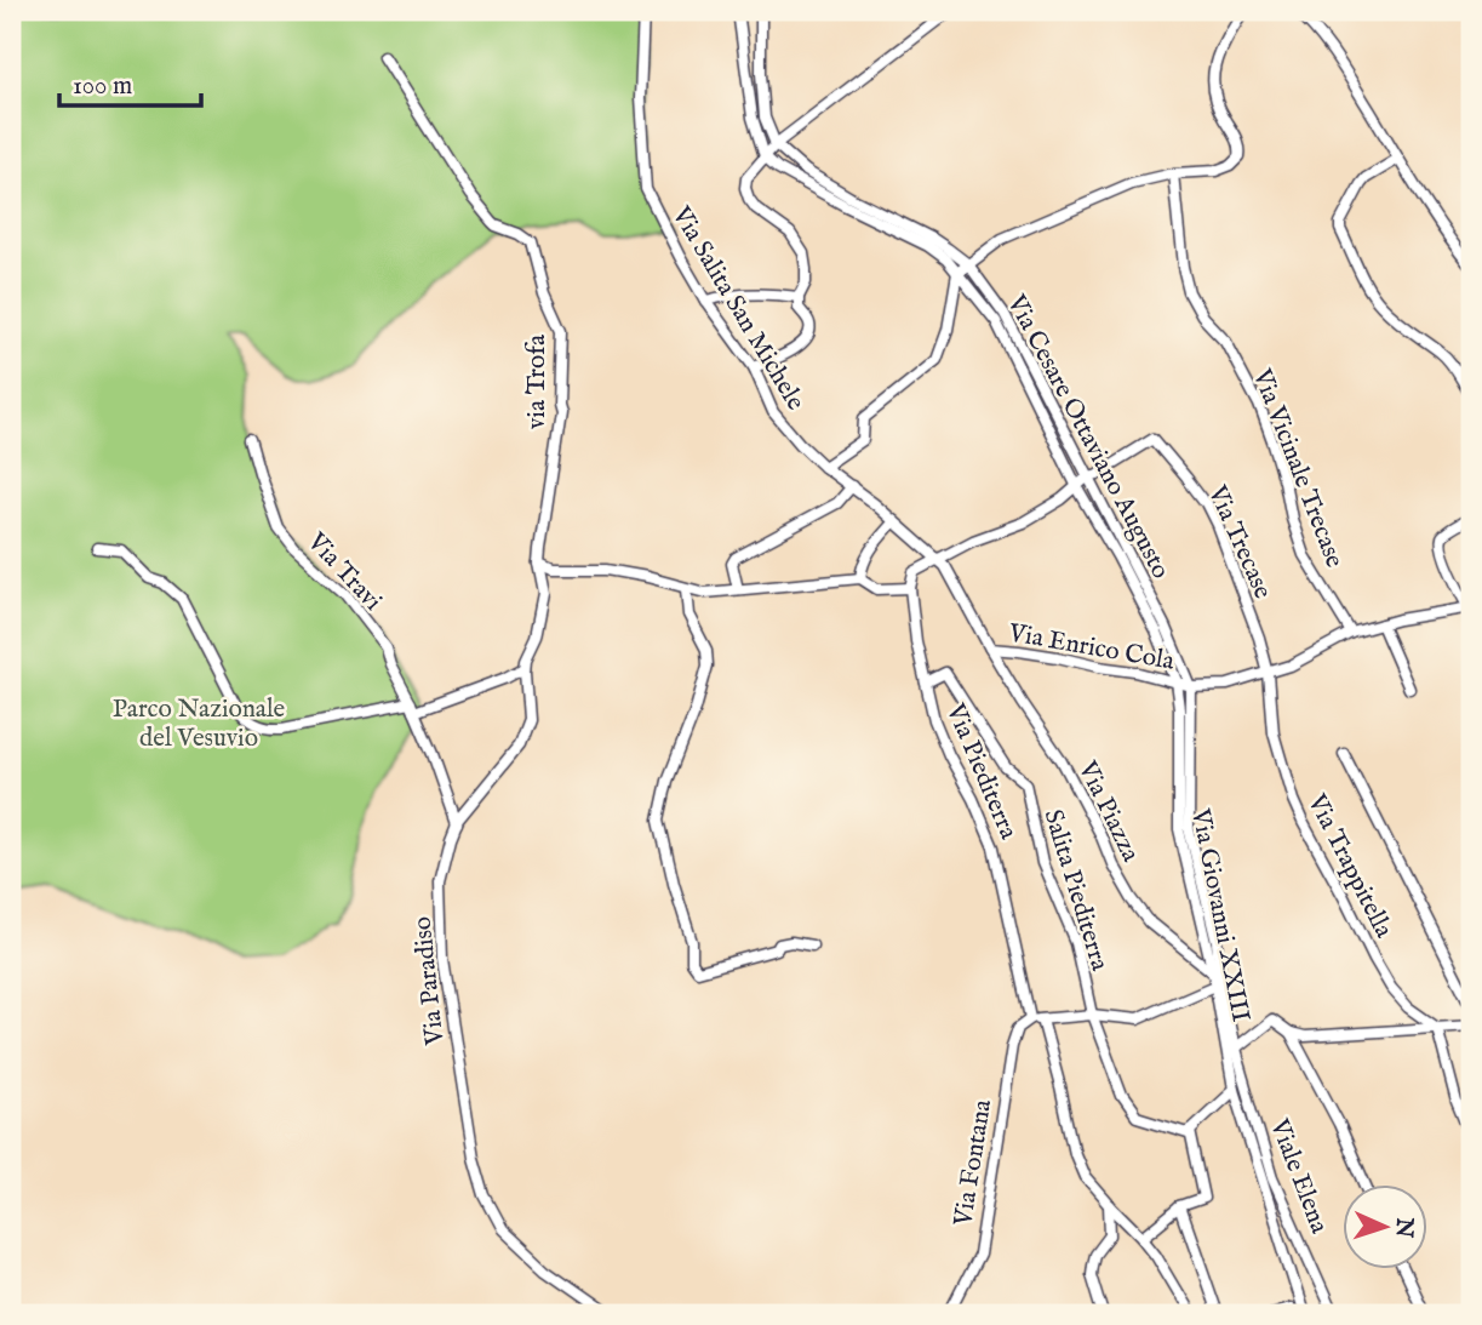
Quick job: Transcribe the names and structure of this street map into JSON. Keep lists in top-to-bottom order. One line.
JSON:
{"streets":{"street":["Via Salita San Michele","via Trofa","Via Cesare Ottaviano Augusto","Via Vicinale Trecase","Via Trecase","Via Travi","Via Enrico Cola","Via Piediterra","Via Piazza","Via Trappitella","Salita Piediterra","Via Giovanni XXIII","Via Paradiso","Via Fontana","Viale Elena"]},"crossings":[["Via Salita San Michele","Via Enrico Cola"],["via Trofa","Via Paradiso"],["Via Cesare Ottaviano Augusto","Via Trecase"],["Via Cesare Ottaviano Augusto","Via Enrico Cola"],["Via Cesare Ottaviano Augusto","Via Giovanni XXIII"],["Via Trecase","Via Trappitella"],["Via Travi","Via Paradiso"],["Via Enrico Cola","Via Piazza"],["Via Enrico Cola","Via Giovanni XXIII"],["Via Piediterra","Salita Piediterra"],["Via Piediterra","Via Fontana"],["Via Piazza","Via Giovanni XXIII"],["Via Giovanni XXIII","Viale Elena"]],"parks":["Parco Nazionale del Vesuvio"],"scale_bar":"100 m","north":"right"}
